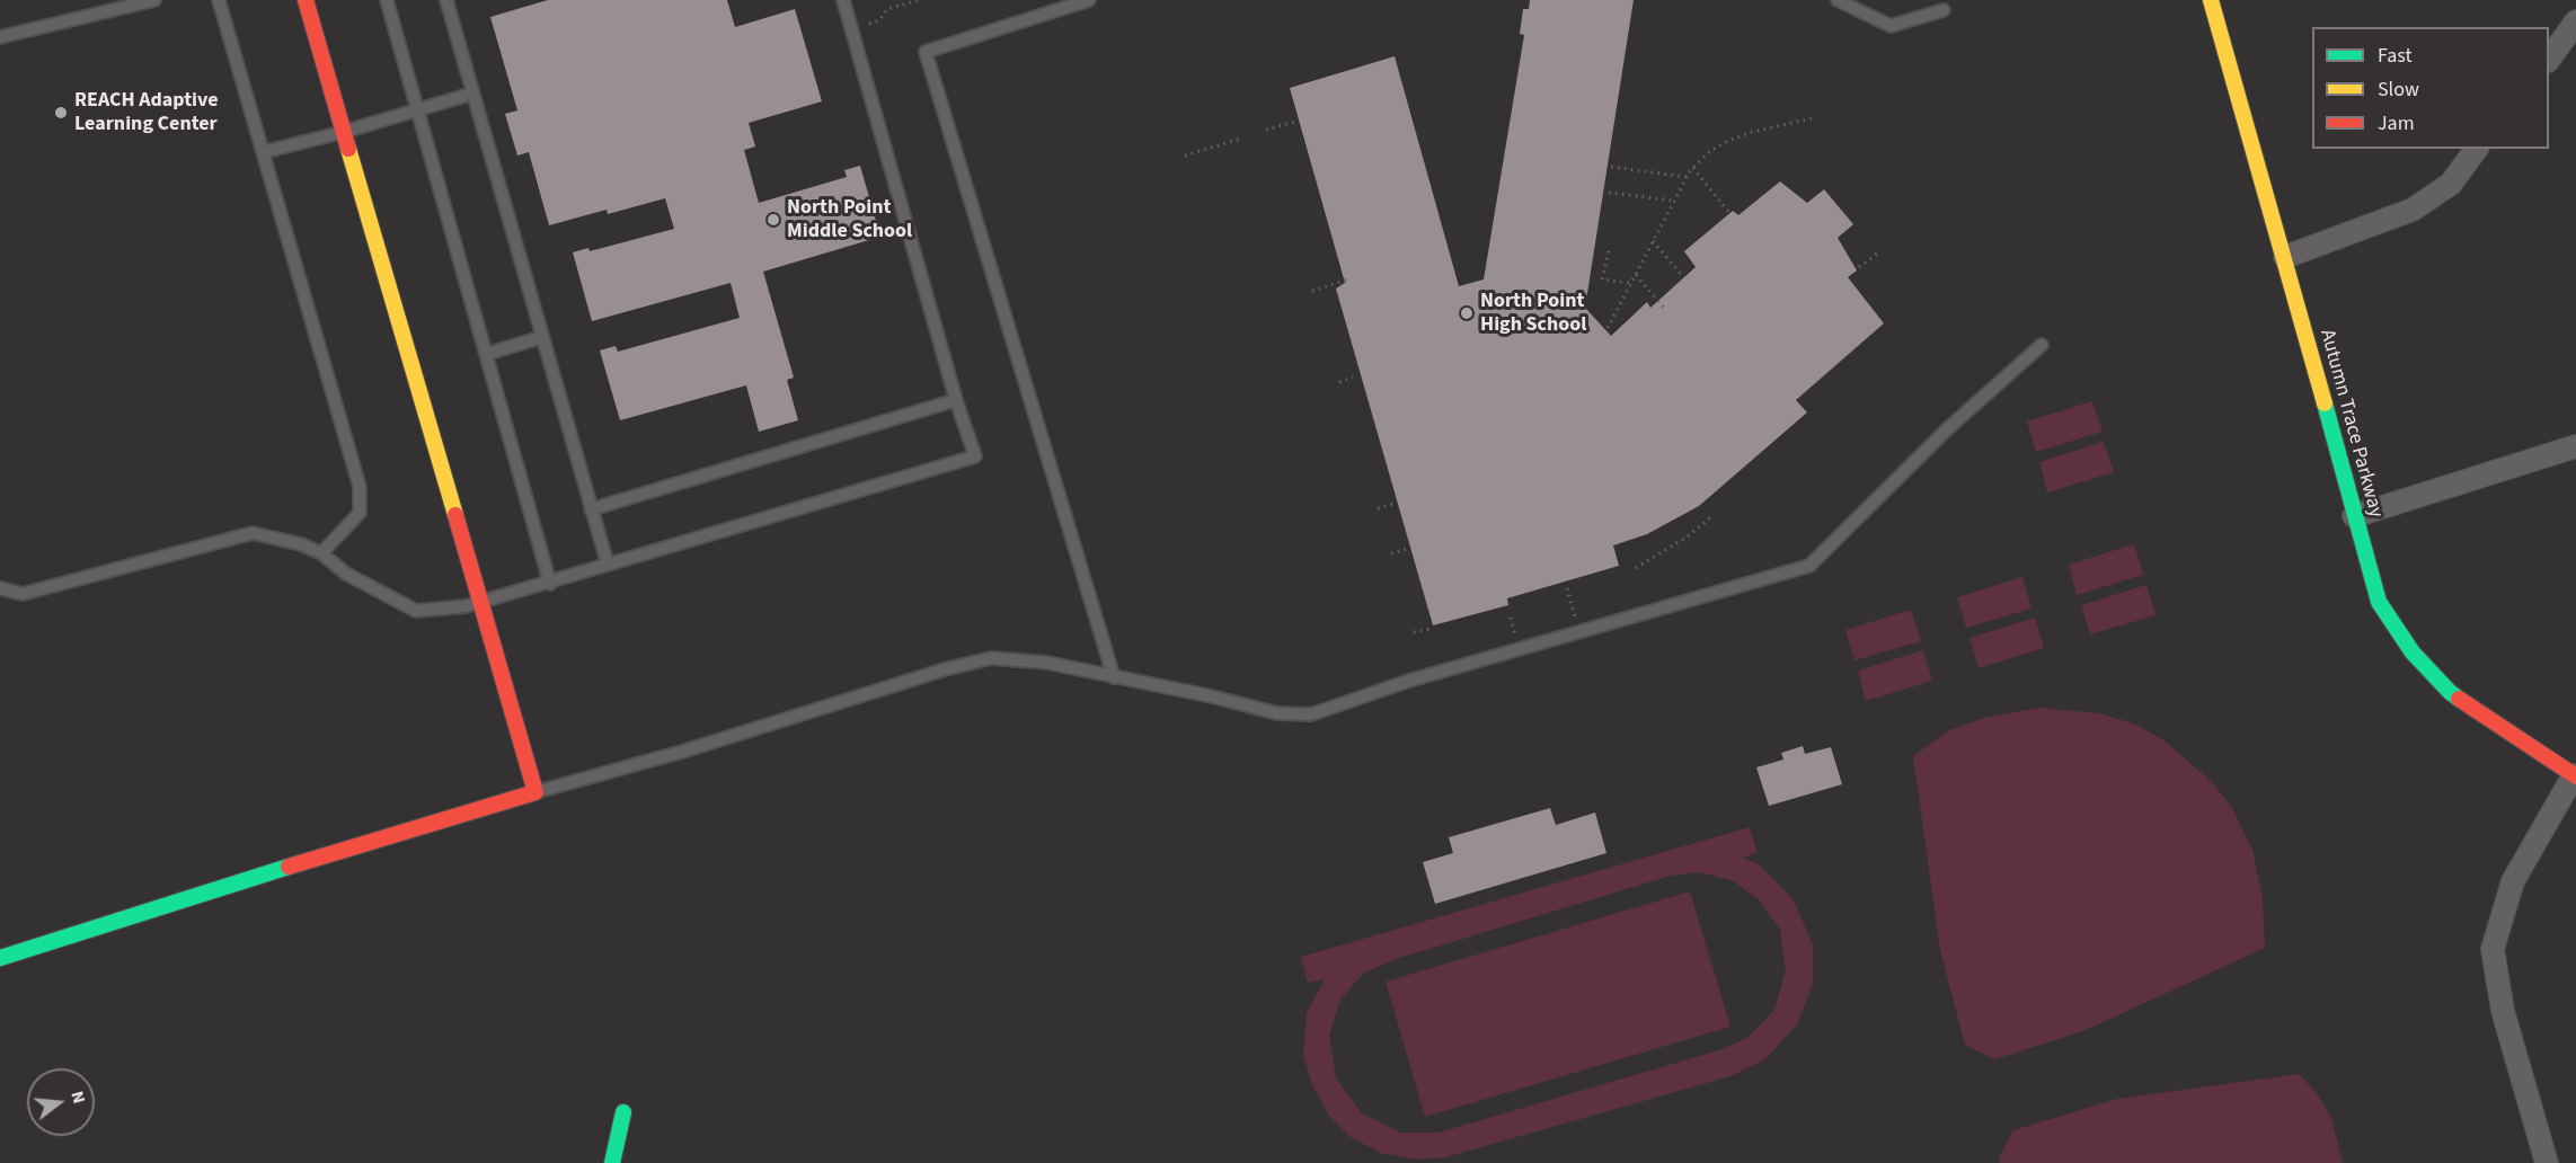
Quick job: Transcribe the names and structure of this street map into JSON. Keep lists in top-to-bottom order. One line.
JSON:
{"streets":{"street":["Autumn Trace Parkway"]},"places":["REACH Adaptive Learning Center","North Point Middle School","North Point High School"],"legend":["Fast","Slow","Jam"],"north":"right"}
